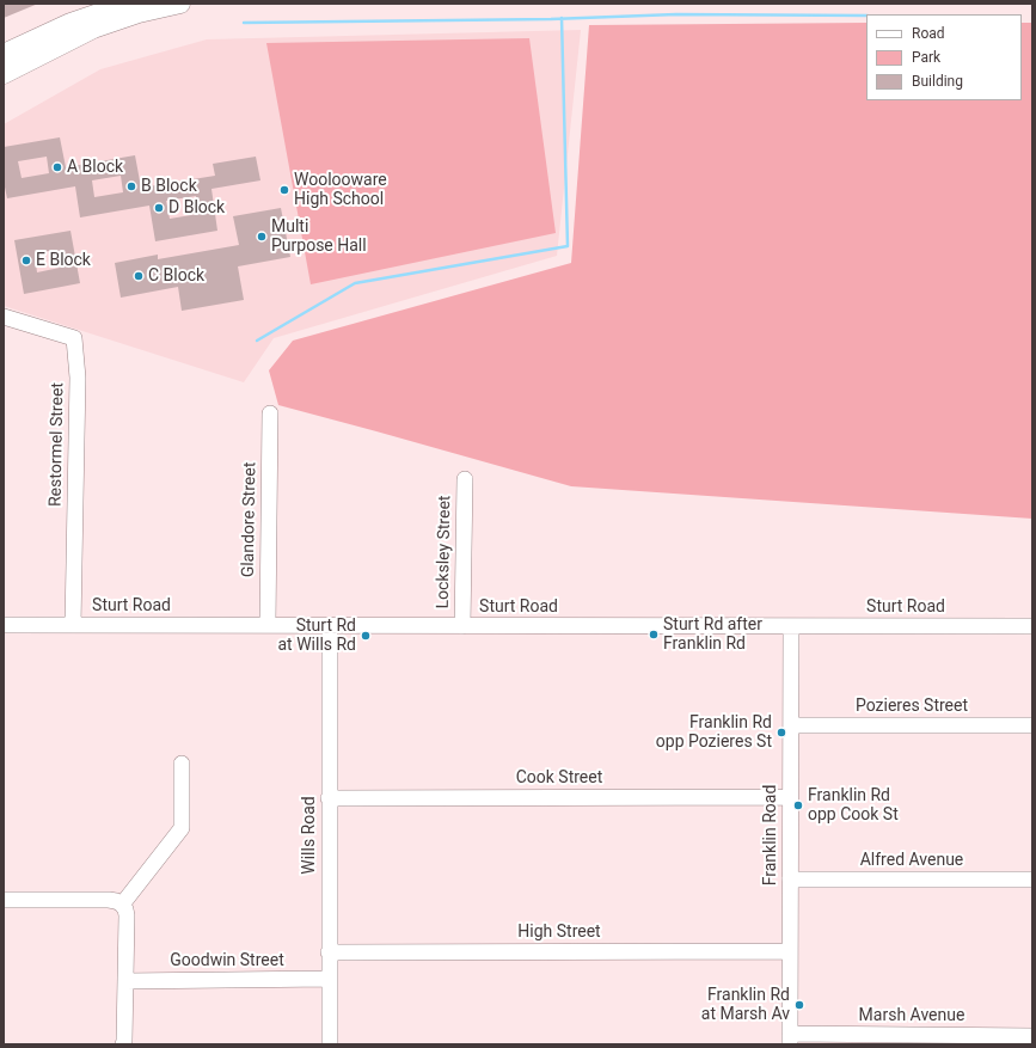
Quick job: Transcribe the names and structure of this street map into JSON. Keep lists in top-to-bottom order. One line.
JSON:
{"streets":{"street":["Restormel Street","Glandore Street","Locksley Street","Sturt Road","Pozieres Street","Cook Street","Wills Road","Franklin Road","Alfred Avenue","High Street","Goodwin Street","Marsh Avenue"]},"crossings":[["Restormel Street","Sturt Road"],["Glandore Street","Sturt Road"],["Locksley Street","Sturt Road"],["Sturt Road","Wills Road"],["Sturt Road","Franklin Road"],["Pozieres Street","Franklin Road"],["Cook Street","Wills Road"],["Cook Street","Franklin Road"],["Wills Road","High Street"],["Wills Road","Goodwin Street"],["Franklin Road","Alfred Avenue"],["Franklin Road","High Street"],["Franklin Road","Marsh Avenue"]],"places":["A Block","B Block","Woolooware High School","D Block","Multi Purpose Hall","E Block","C Block","Sturt Rd after Franklin Rd","Sturt Rd at Wills Rd","Franklin Rd opp Pozieres St","Franklin Rd opp Cook St","Franklin Rd at Marsh Av"],"legend":["Road","Park","Building"]}
